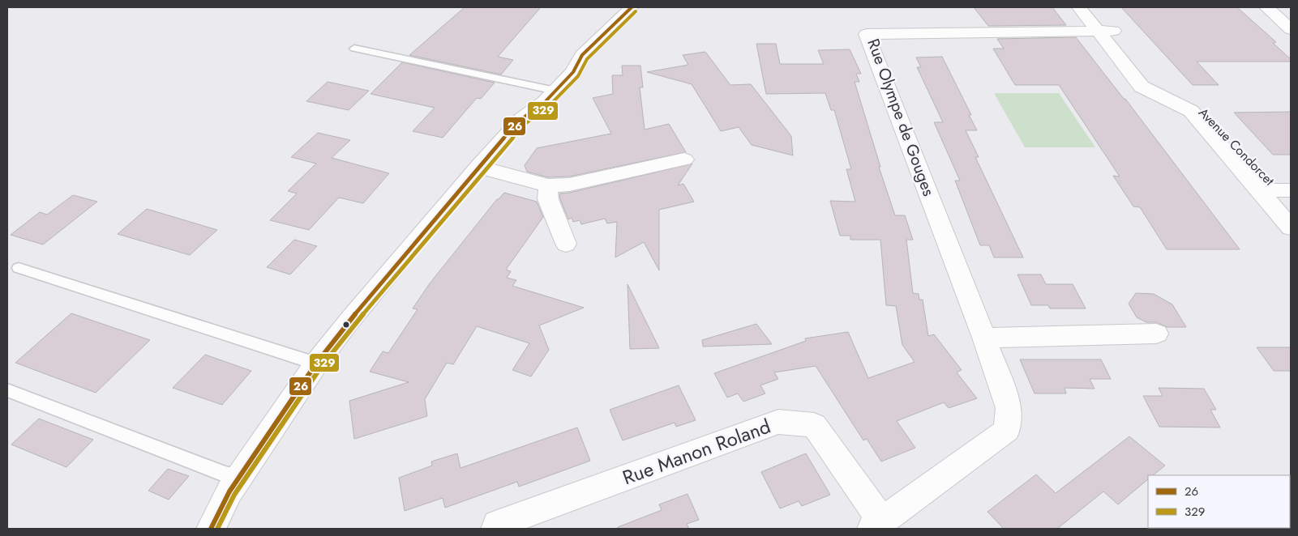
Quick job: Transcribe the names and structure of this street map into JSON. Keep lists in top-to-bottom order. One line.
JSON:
{"streets":{"street":["Rue Olympe de Gouges","Avenue Condorcet","Rue Manon Roland"]},"crossings":[["Rue Olympe de Gouges","Avenue Condorcet"],["Rue Olympe de Gouges","Rue Manon Roland"]],"lines":["transit line 26","transit line 329"],"legend":["26","329"]}
